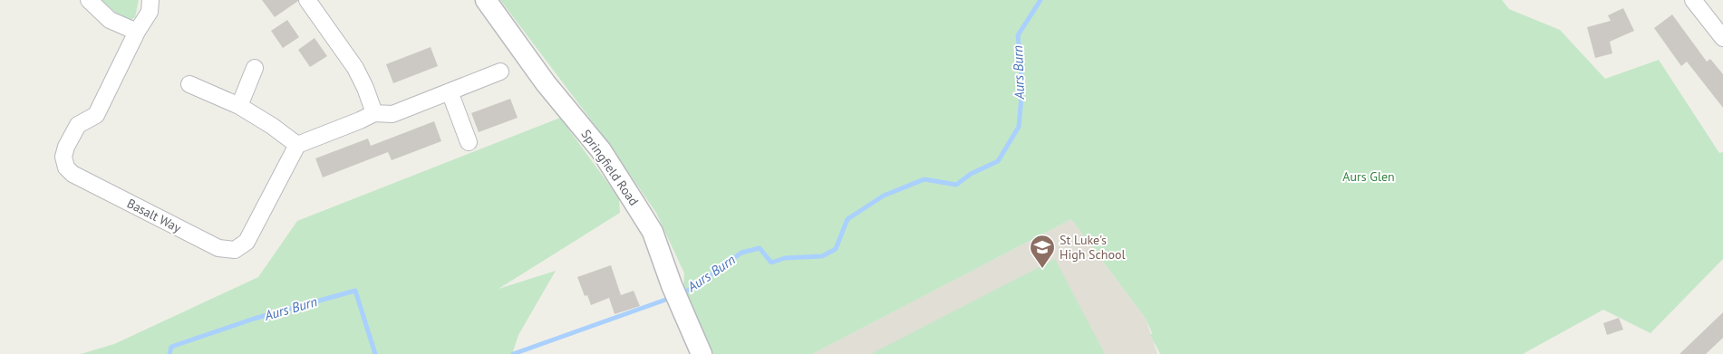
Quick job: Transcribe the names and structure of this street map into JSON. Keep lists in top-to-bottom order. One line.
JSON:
{"streets":{"street":["Springfield Road","Basalt Way"]},"water":["Aurs Burn"],"parks":["Aurs Glen"],"places":{"school or university":["St Luke's High School"]}}
